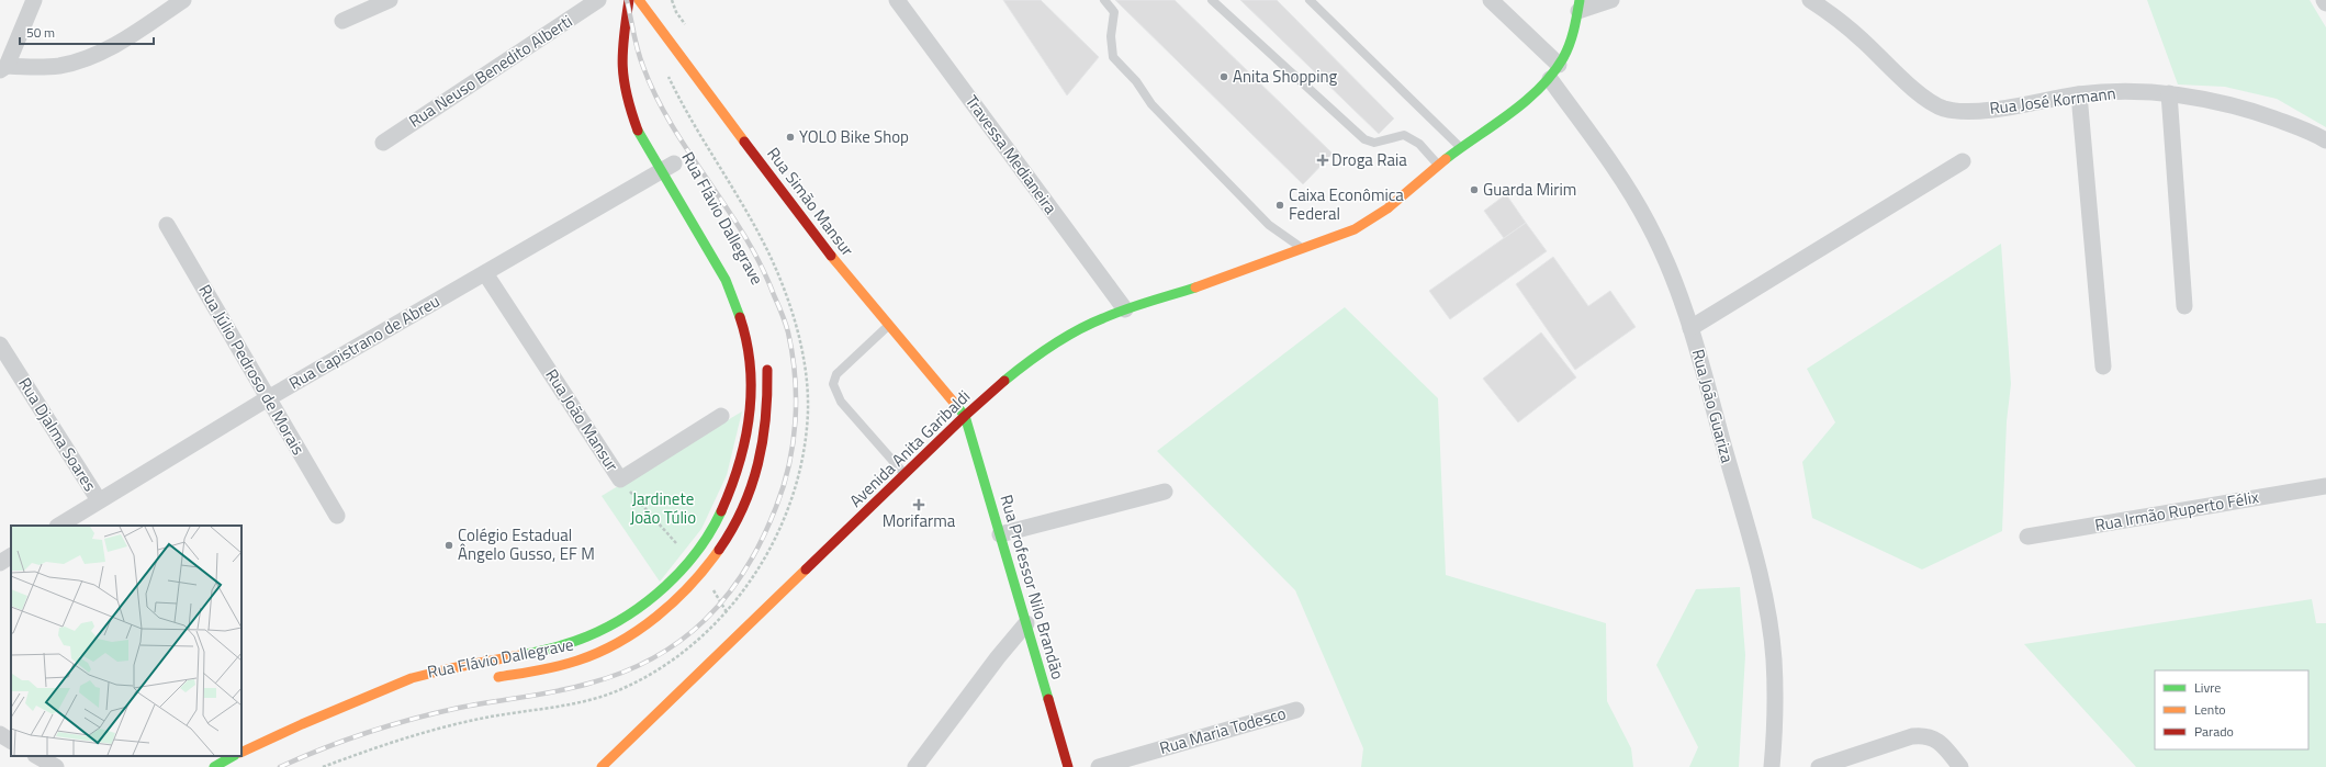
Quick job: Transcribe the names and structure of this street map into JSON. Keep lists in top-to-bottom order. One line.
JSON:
{"streets":{"main road":["Rua Simão Mansur","Rua Flávio Dallegrave","Avenida Anita Garibaldi","Rua Professor Nilo Brandão"],"street":["Rua Neuso Benedito Alberti","Rua José Kormann","Travessa Medianeira","Rua Capistrano de Abreu","Rua Júlio Pedroso de Morais","Rua João Guariza","Rua João Mansur","Rua Djalma Soares","Rua Irmão Ruperto Félix","Rua Maria Todesco"]},"crossings":[["Travessa Medianeira","Avenida Anita Garibaldi"],["Rua Simão Mansur","Avenida Anita Garibaldi"],["Rua Simão Mansur","Rua Professor Nilo Brandão"],["Rua Flávio Dallegrave","Rua Capistrano de Abreu"],["Rua Flávio Dallegrave","Rua João Mansur"],["Rua Capistrano de Abreu","Rua Júlio Pedroso de Morais"],["Rua Capistrano de Abreu","Rua João Mansur"],["Rua Capistrano de Abreu","Rua Djalma Soares"],["Rua João Guariza","Avenida Anita Garibaldi"],["Avenida Anita Garibaldi","Rua Professor Nilo Brandão"]],"parks":["Jardinete João Túlio"],"places":{"other":["Anita Shopping","YOLO Bike Shop","Guarda Mirim","Caixa Econômica Federal","Colégio Estadual Ângelo Gusso, EF M"],"health":["Droga Raia","Morifarma"]},"legend":["Livre","Lento","Parado"],"scale_bar":"50 m"}
